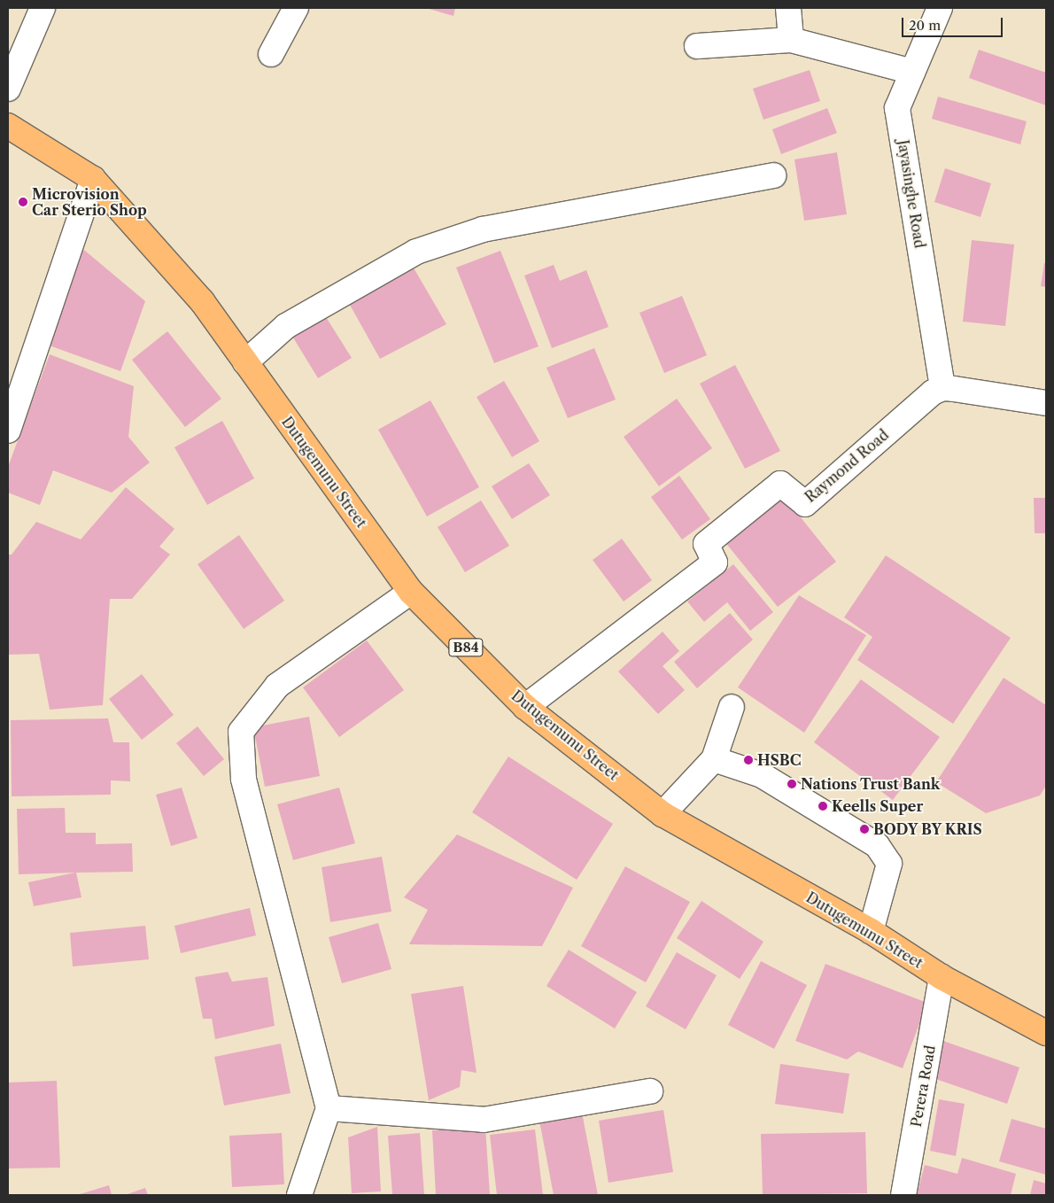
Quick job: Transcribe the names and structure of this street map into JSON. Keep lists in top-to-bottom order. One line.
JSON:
{"streets":{"main road":["Dutugemunu Street","B84"],"street":["Jayasinghe Road","Raymond Road","Perera Road"]},"crossings":[["Jayasinghe Road","Raymond Road"],["Raymond Road","Dutugemunu Street"],["Dutugemunu Street","Perera Road"]],"places":["Microvision Car Sterio Shop","HSBC","Nations Trust Bank","Keells Super","BODY BY KRIS"],"scale_bar":"20 m"}
